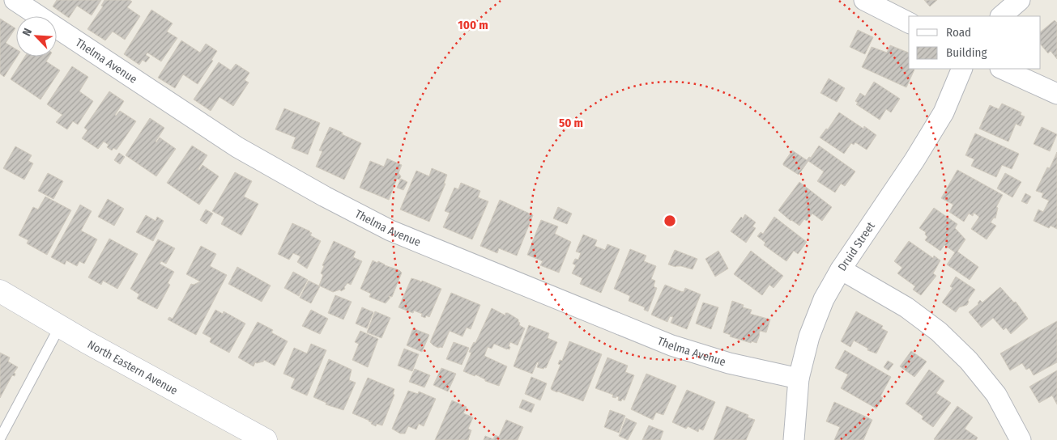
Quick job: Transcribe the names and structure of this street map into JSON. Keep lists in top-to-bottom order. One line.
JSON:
{"streets":{"main road":["North Eastern Avenue"],"street":["Thelma Avenue","Druid Street"]},"crossings":[["Thelma Avenue","Druid Street"]],"legend":["Road","Building"],"north":"top left","rings":["100 m","50 m"]}
